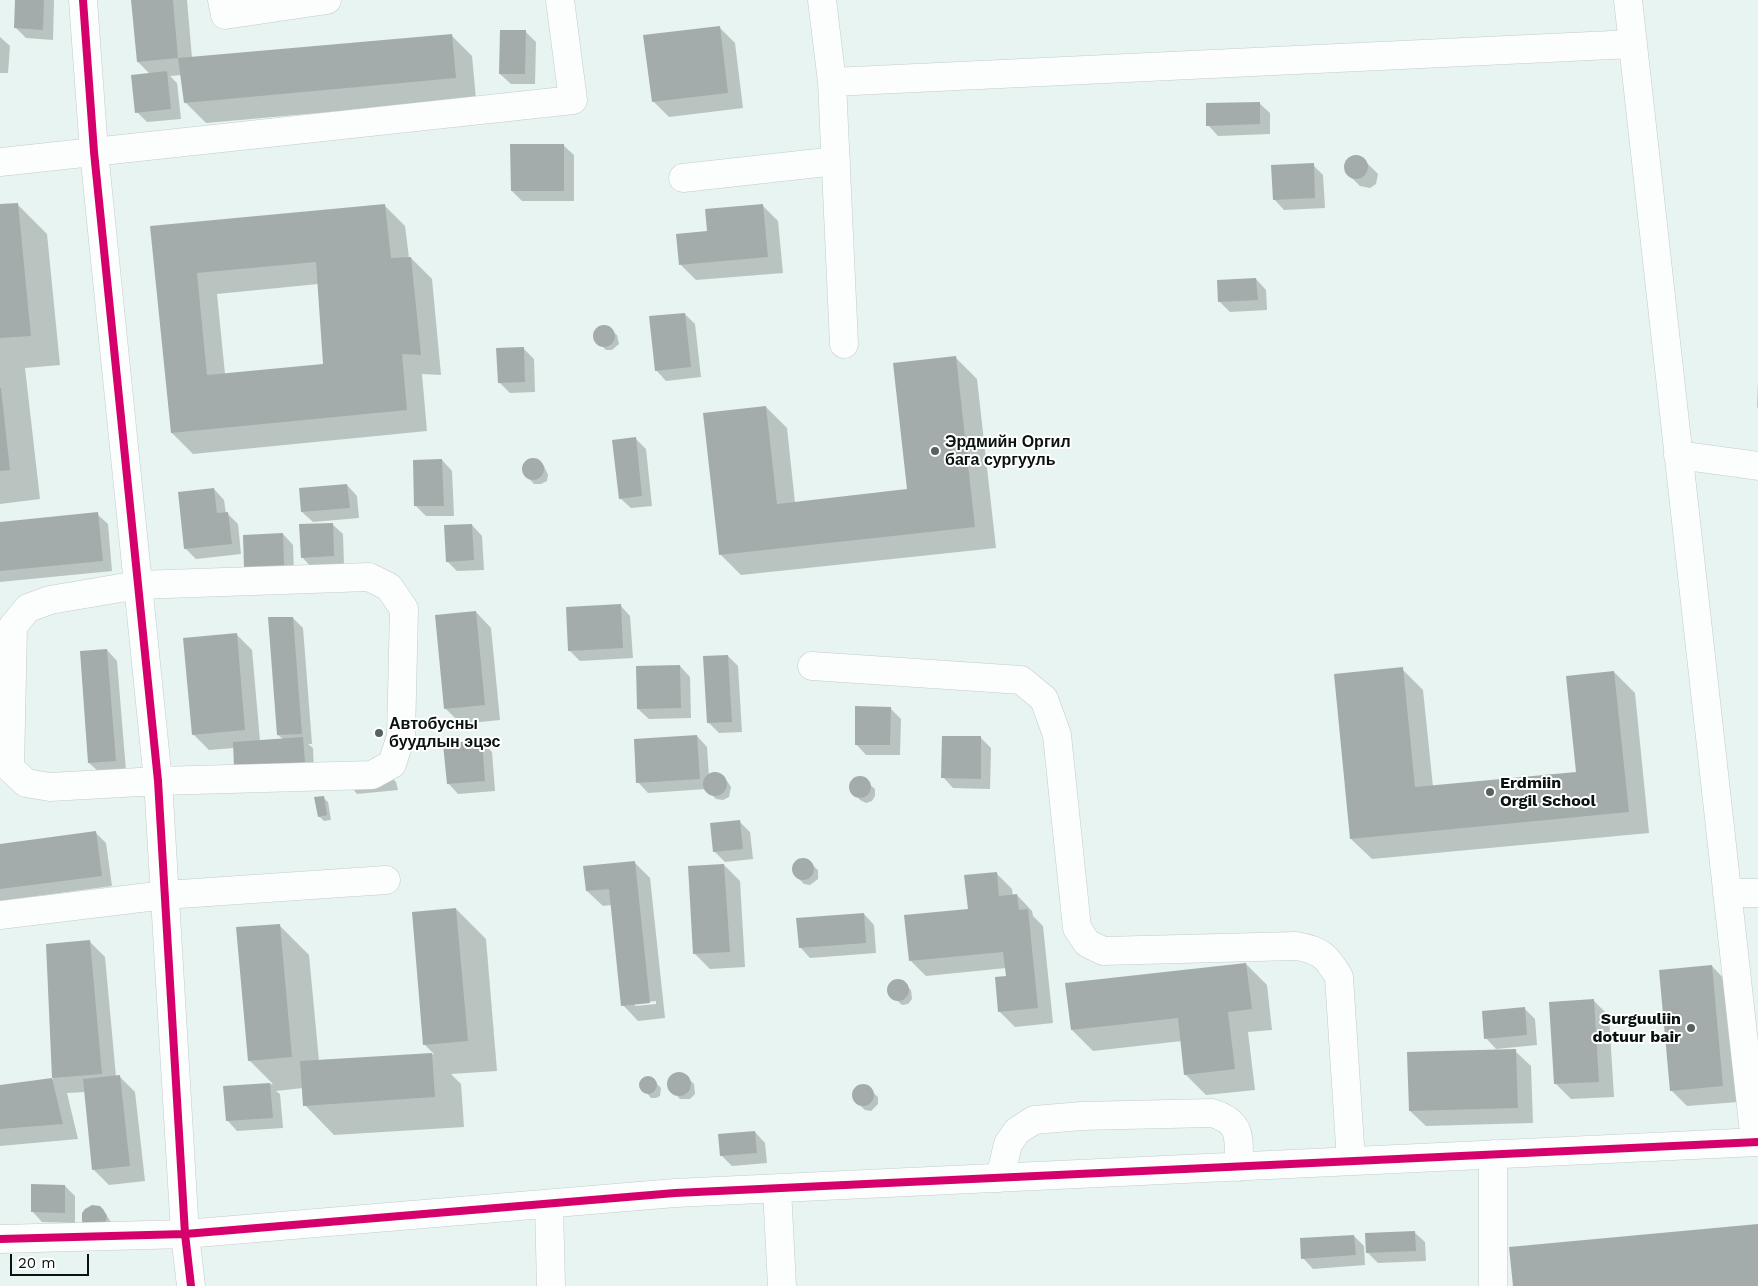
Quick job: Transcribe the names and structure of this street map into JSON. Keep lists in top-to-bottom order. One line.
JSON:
{"places":["Эрдмийн Оргил бага сургууль","Автобусны буудлын эцэс","Erdmiin Orgil School","Surguuliin dotuur bair"],"scale_bar":"20 m"}
